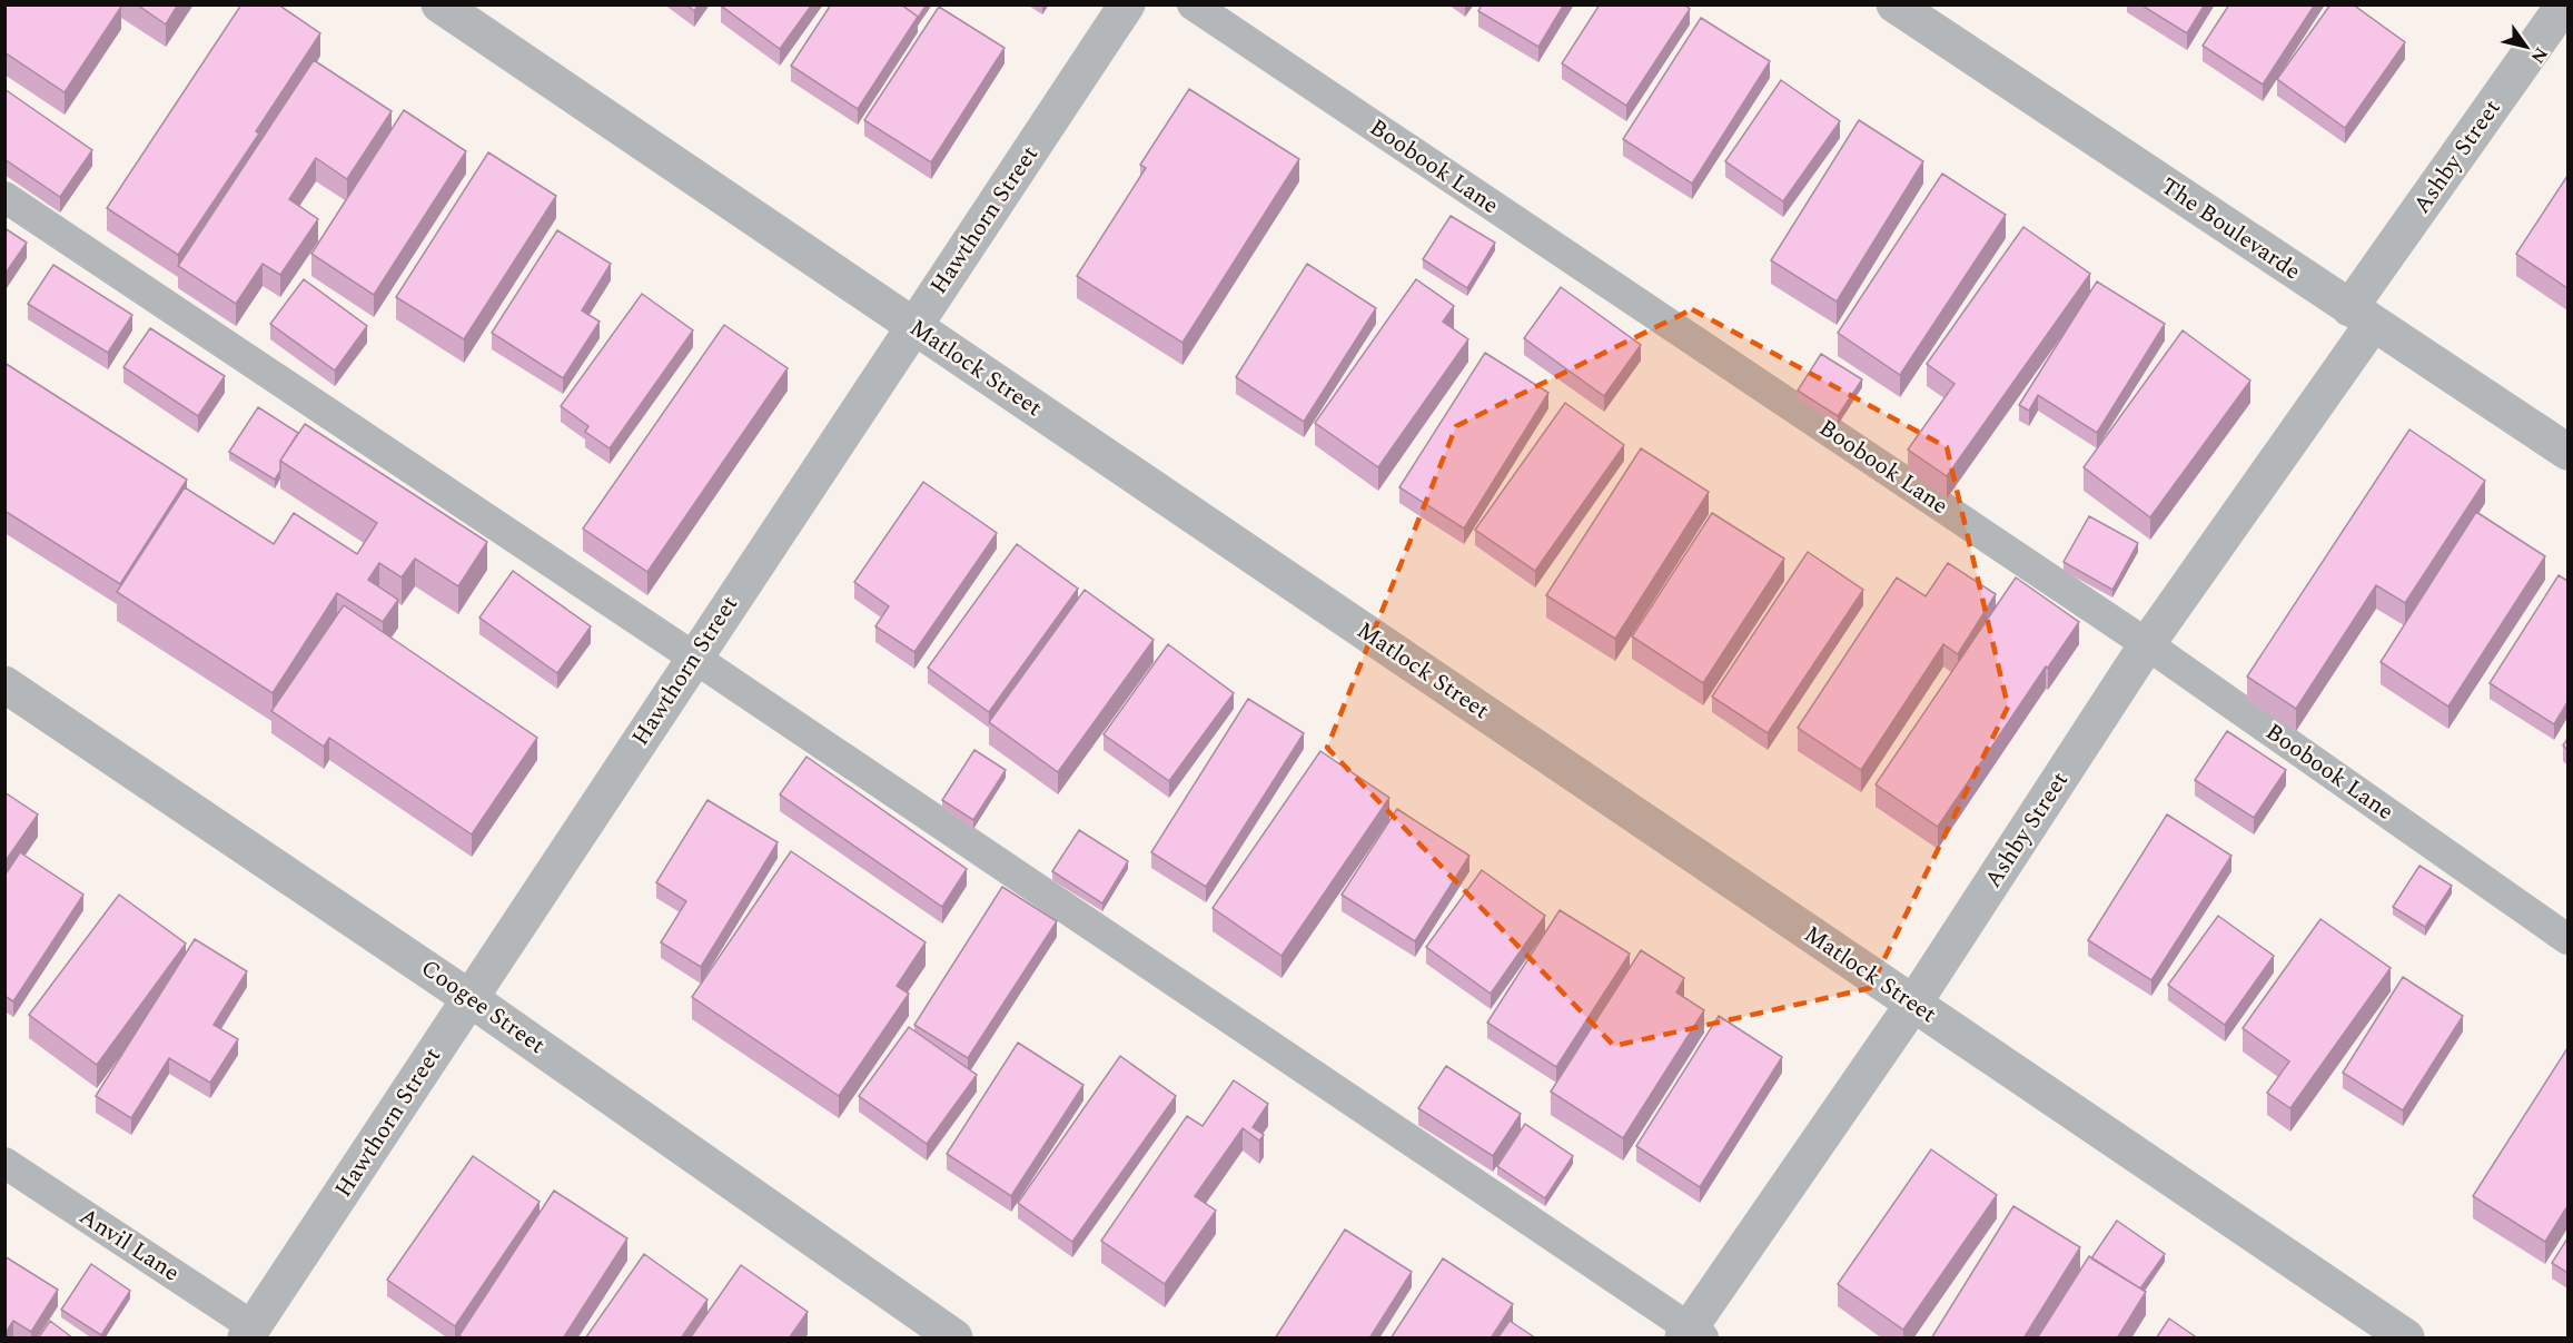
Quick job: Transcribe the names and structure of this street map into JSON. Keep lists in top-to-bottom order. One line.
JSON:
{"streets":{"street":["Ashby Street","Hawthorn Street","The Boulevarde","Matlock Street","Coogee Street"],"lane":["Boobook Lane","Anvil Lane"]},"crossings":[["Ashby Street","Boobook Lane"],["Ashby Street","The Boulevarde"],["Ashby Street","Matlock Street"],["Hawthorn Street","Matlock Street"],["Hawthorn Street","Coogee Street"],["Hawthorn Street","Anvil Lane"]],"north":"bottom right"}
